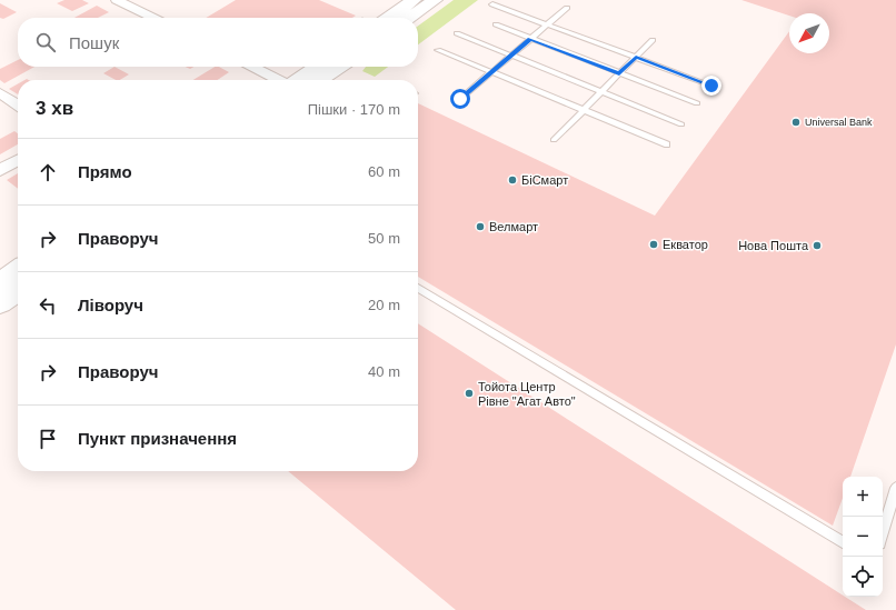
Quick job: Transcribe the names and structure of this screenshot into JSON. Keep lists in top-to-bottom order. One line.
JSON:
{"places":["Universal Bank","БіСмарт","Велмарт","Екватор","Нова Пошта","Тойота Центр Рівне \"Агат Авто\""],"north":"bottom left","page":{"search":"Пошук","heading":["3 хв","Пішки · 170 m"],"list":[["Прямо","60 m"],["Праворуч","50 m"],["Ліворуч","20 m"],["Праворуч","40 m"],"Пункт призначення"],"map_buttons":["+","−"]}}
